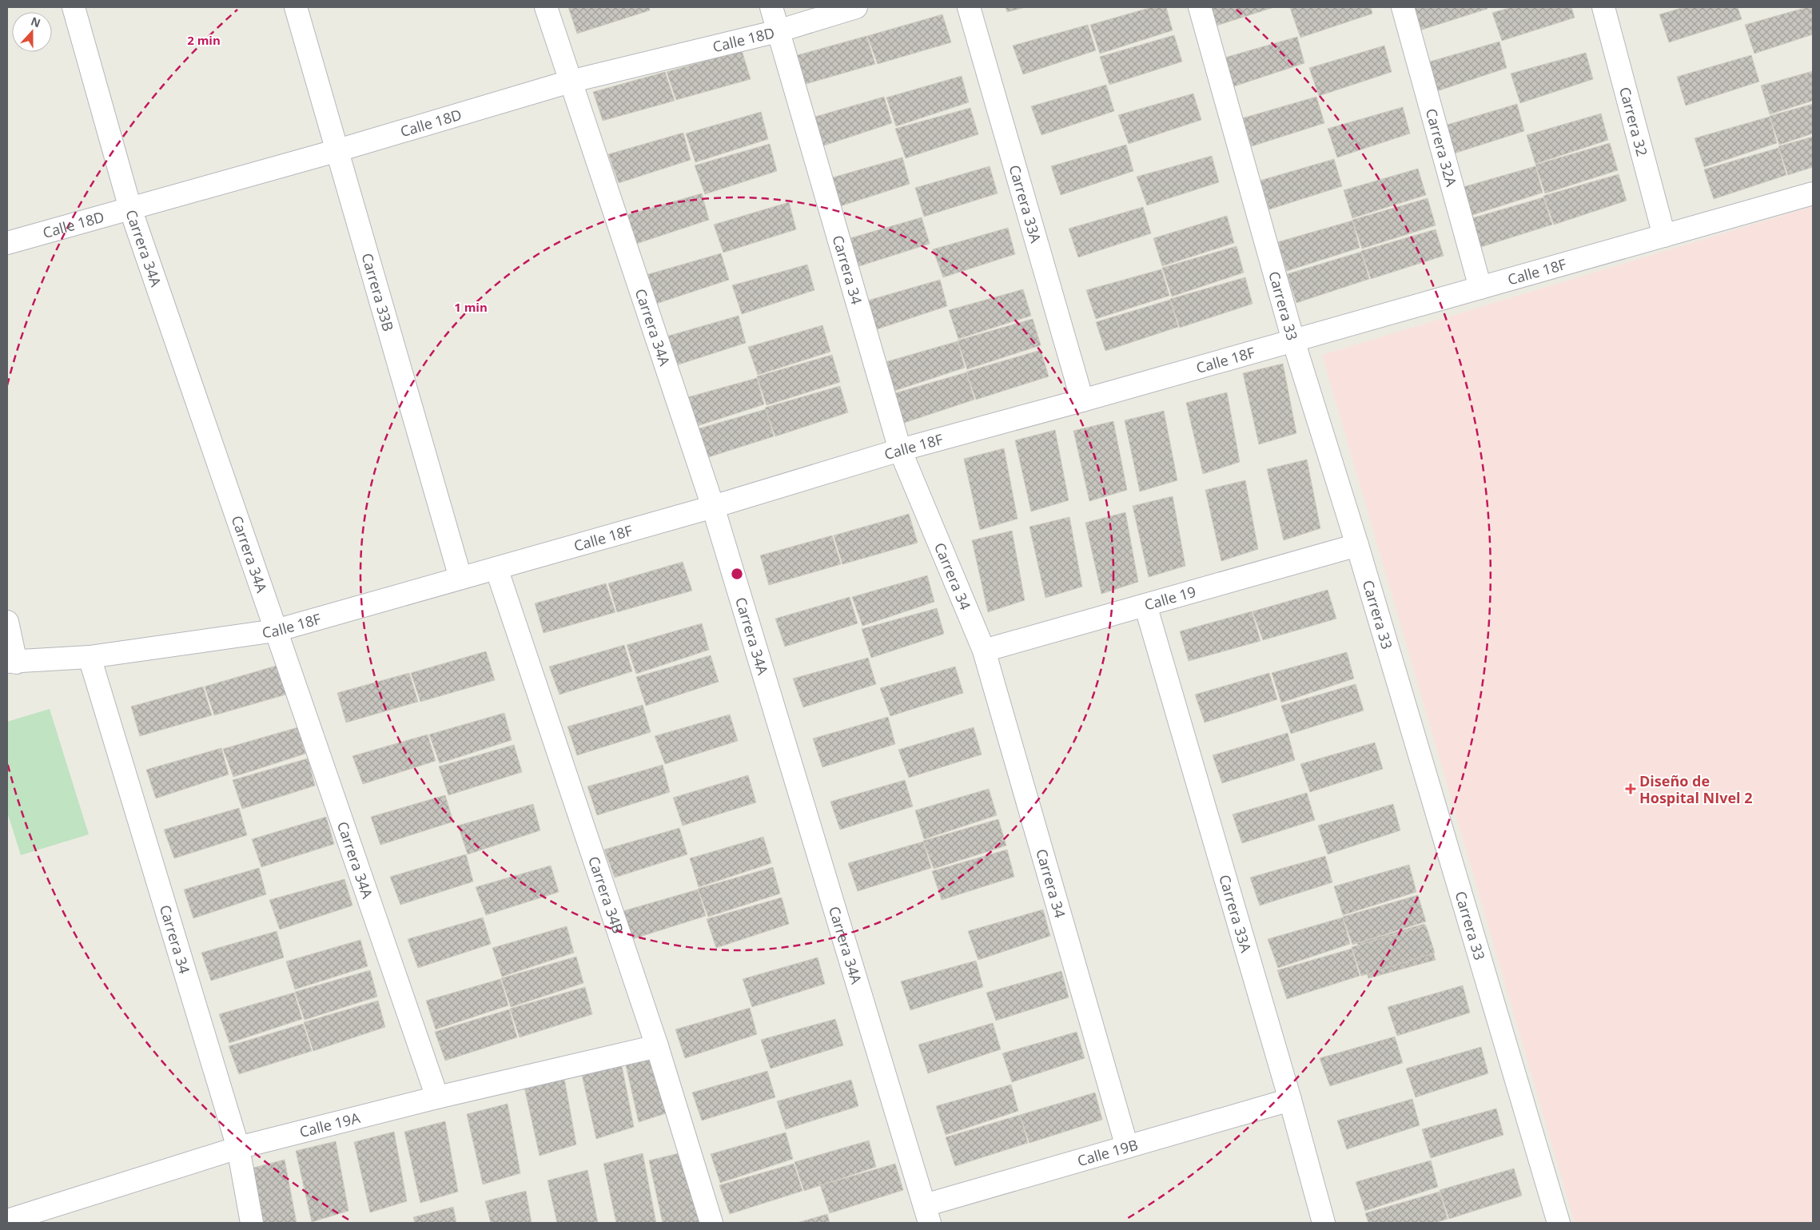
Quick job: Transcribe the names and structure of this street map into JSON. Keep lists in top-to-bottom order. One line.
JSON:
{"streets":{"street":["Calle 18D","Carrera 32","Carrera 32A","Carrera 33A","Carrera 34A","Carrera 34","Calle 18F","Carrera 33B","Carrera 33","Calle 19","Carrera 34B","Calle 19A","Calle 19B"]},"crossings":[["Calle 18D","Carrera 34A"],["Calle 18D","Carrera 34"],["Calle 18D","Carrera 33B"],["Carrera 32","Calle 18F"],["Carrera 32A","Calle 18F"],["Carrera 33A","Calle 18F"],["Carrera 33A","Calle 19"],["Carrera 33A","Calle 19B"],["Carrera 34A","Calle 18F"],["Carrera 34A","Calle 19A"],["Carrera 34A","Calle 19B"],["Carrera 34","Calle 18F"],["Carrera 34","Calle 19"],["Carrera 34","Calle 19A"],["Carrera 34","Calle 19B"],["Calle 18F","Carrera 33B"],["Calle 18F","Carrera 33"],["Calle 18F","Carrera 34B"],["Carrera 33","Calle 19"],["Carrera 34B","Calle 19A"]],"places":{"health":["Diseño de Hospital NIvel 2"]},"north":"top","rings":["2 min","1 min"]}
